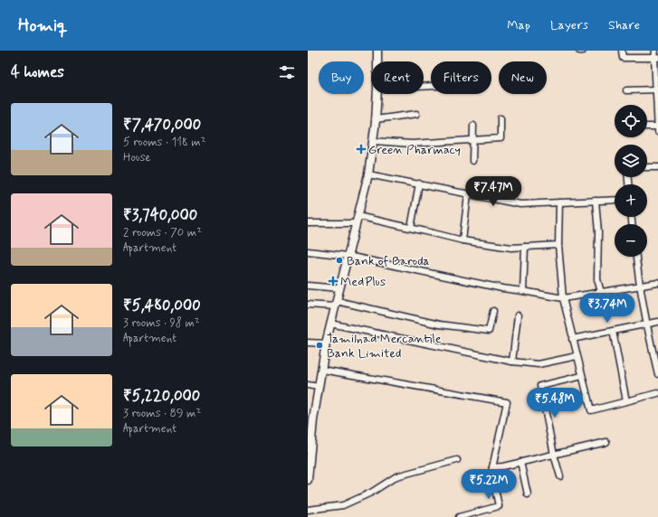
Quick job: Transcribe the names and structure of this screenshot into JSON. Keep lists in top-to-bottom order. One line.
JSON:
{"places":{"health":["Green Pharmacy","MedPlus"],"other":["Bank of Baroda","Tamilnad Mercantile Bank Limited"]},"page":{"header":"Homiq","nav":["Map","Layers","Share"],"heading":"4 homes","chip":["Buy","Rent","Filters","New"],"list":[{"name":"₹7,470,000","note":"5 rooms · 118 m² · House"},{"name":"₹3,740,000","note":"2 rooms · 70 m² · Apartment"},{"name":"₹5,480,000","note":"3 rooms · 98 m² · Apartment"},{"name":"₹5,220,000","note":"3 rooms · 89 m² · Apartment"}],"map_buttons":["+","−"],"price":["₹7.47M","₹3.74M","₹5.48M","₹5.22M"]}}
